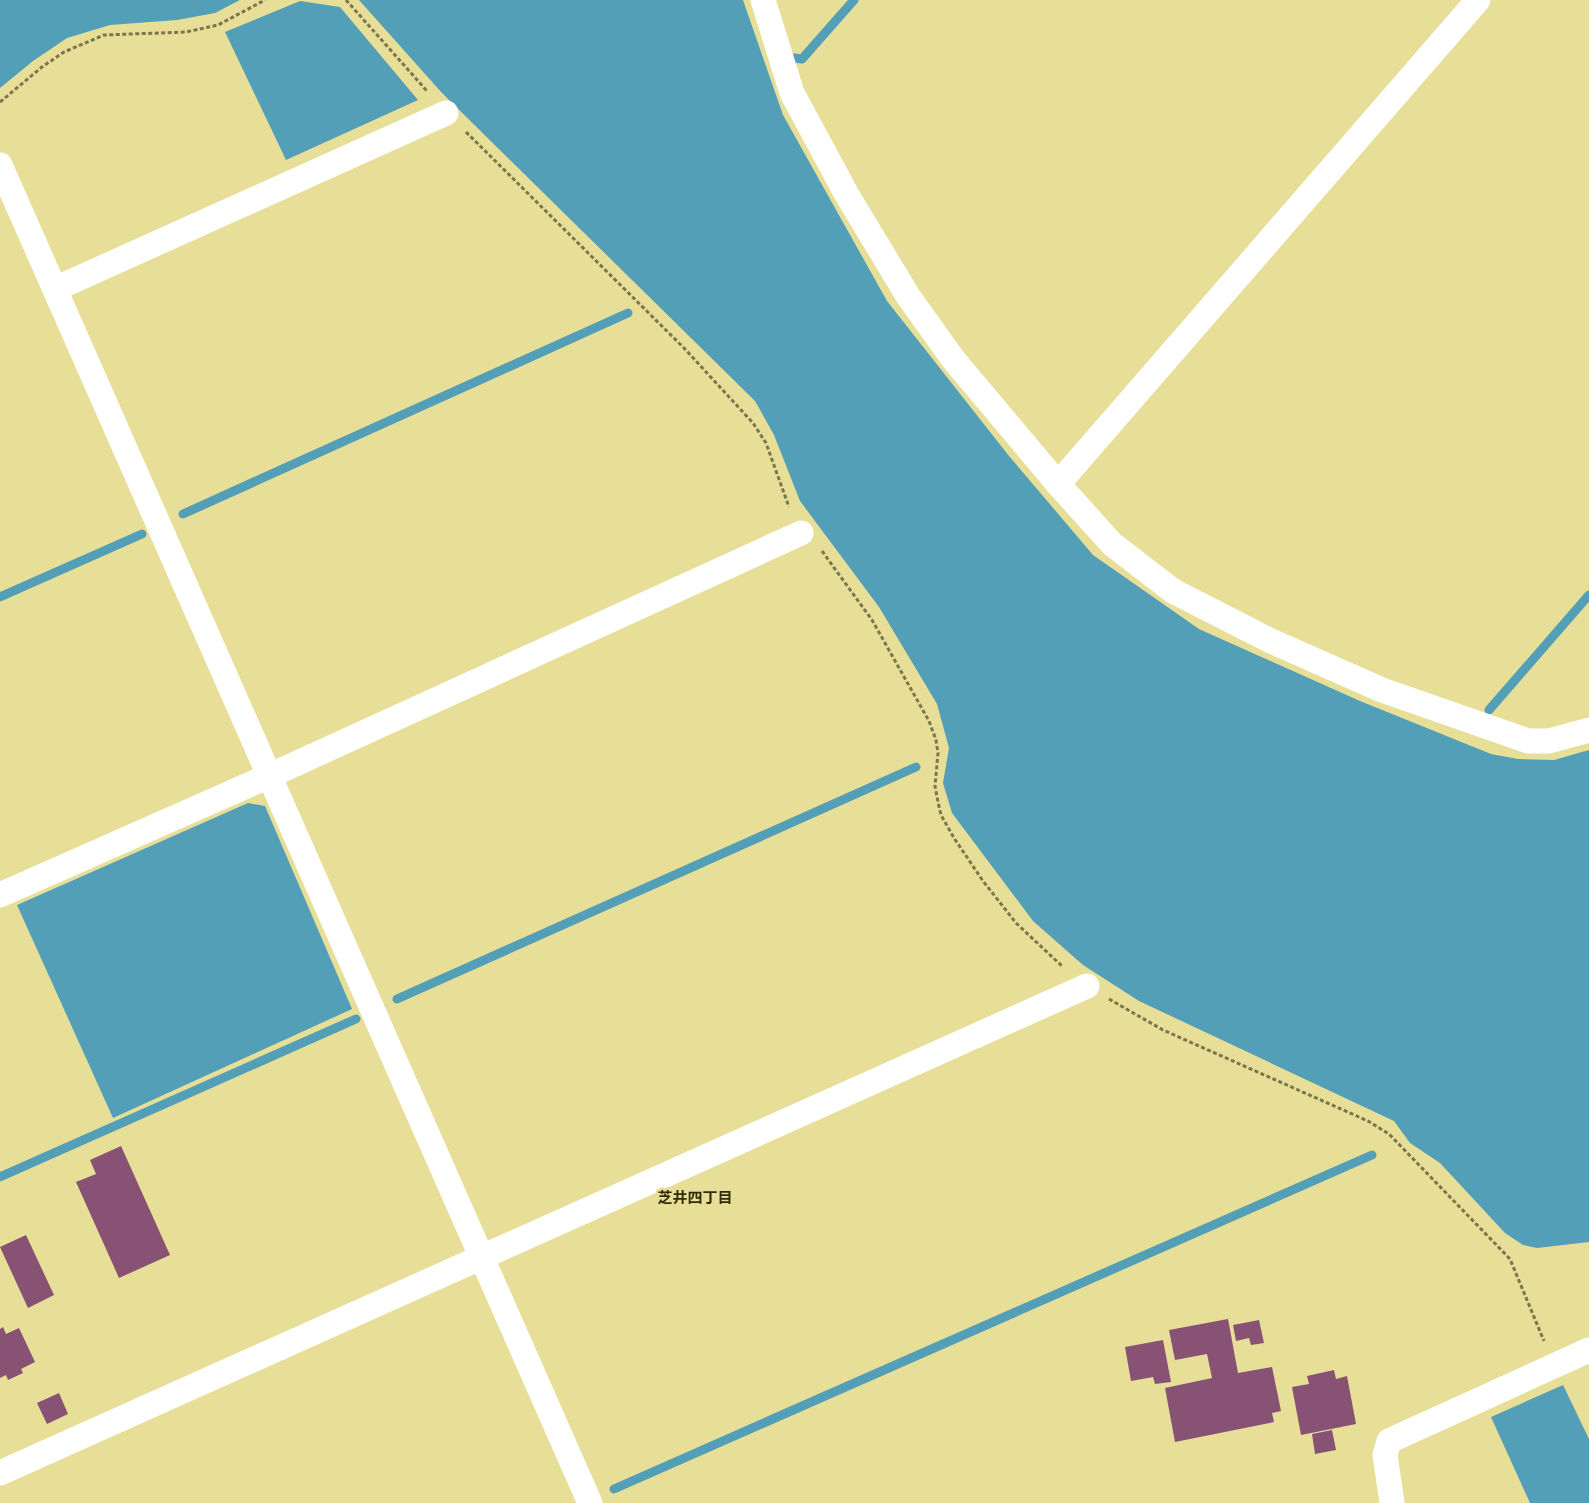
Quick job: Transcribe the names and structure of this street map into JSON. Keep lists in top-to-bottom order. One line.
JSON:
{"districts":["芝井四丁目"]}
